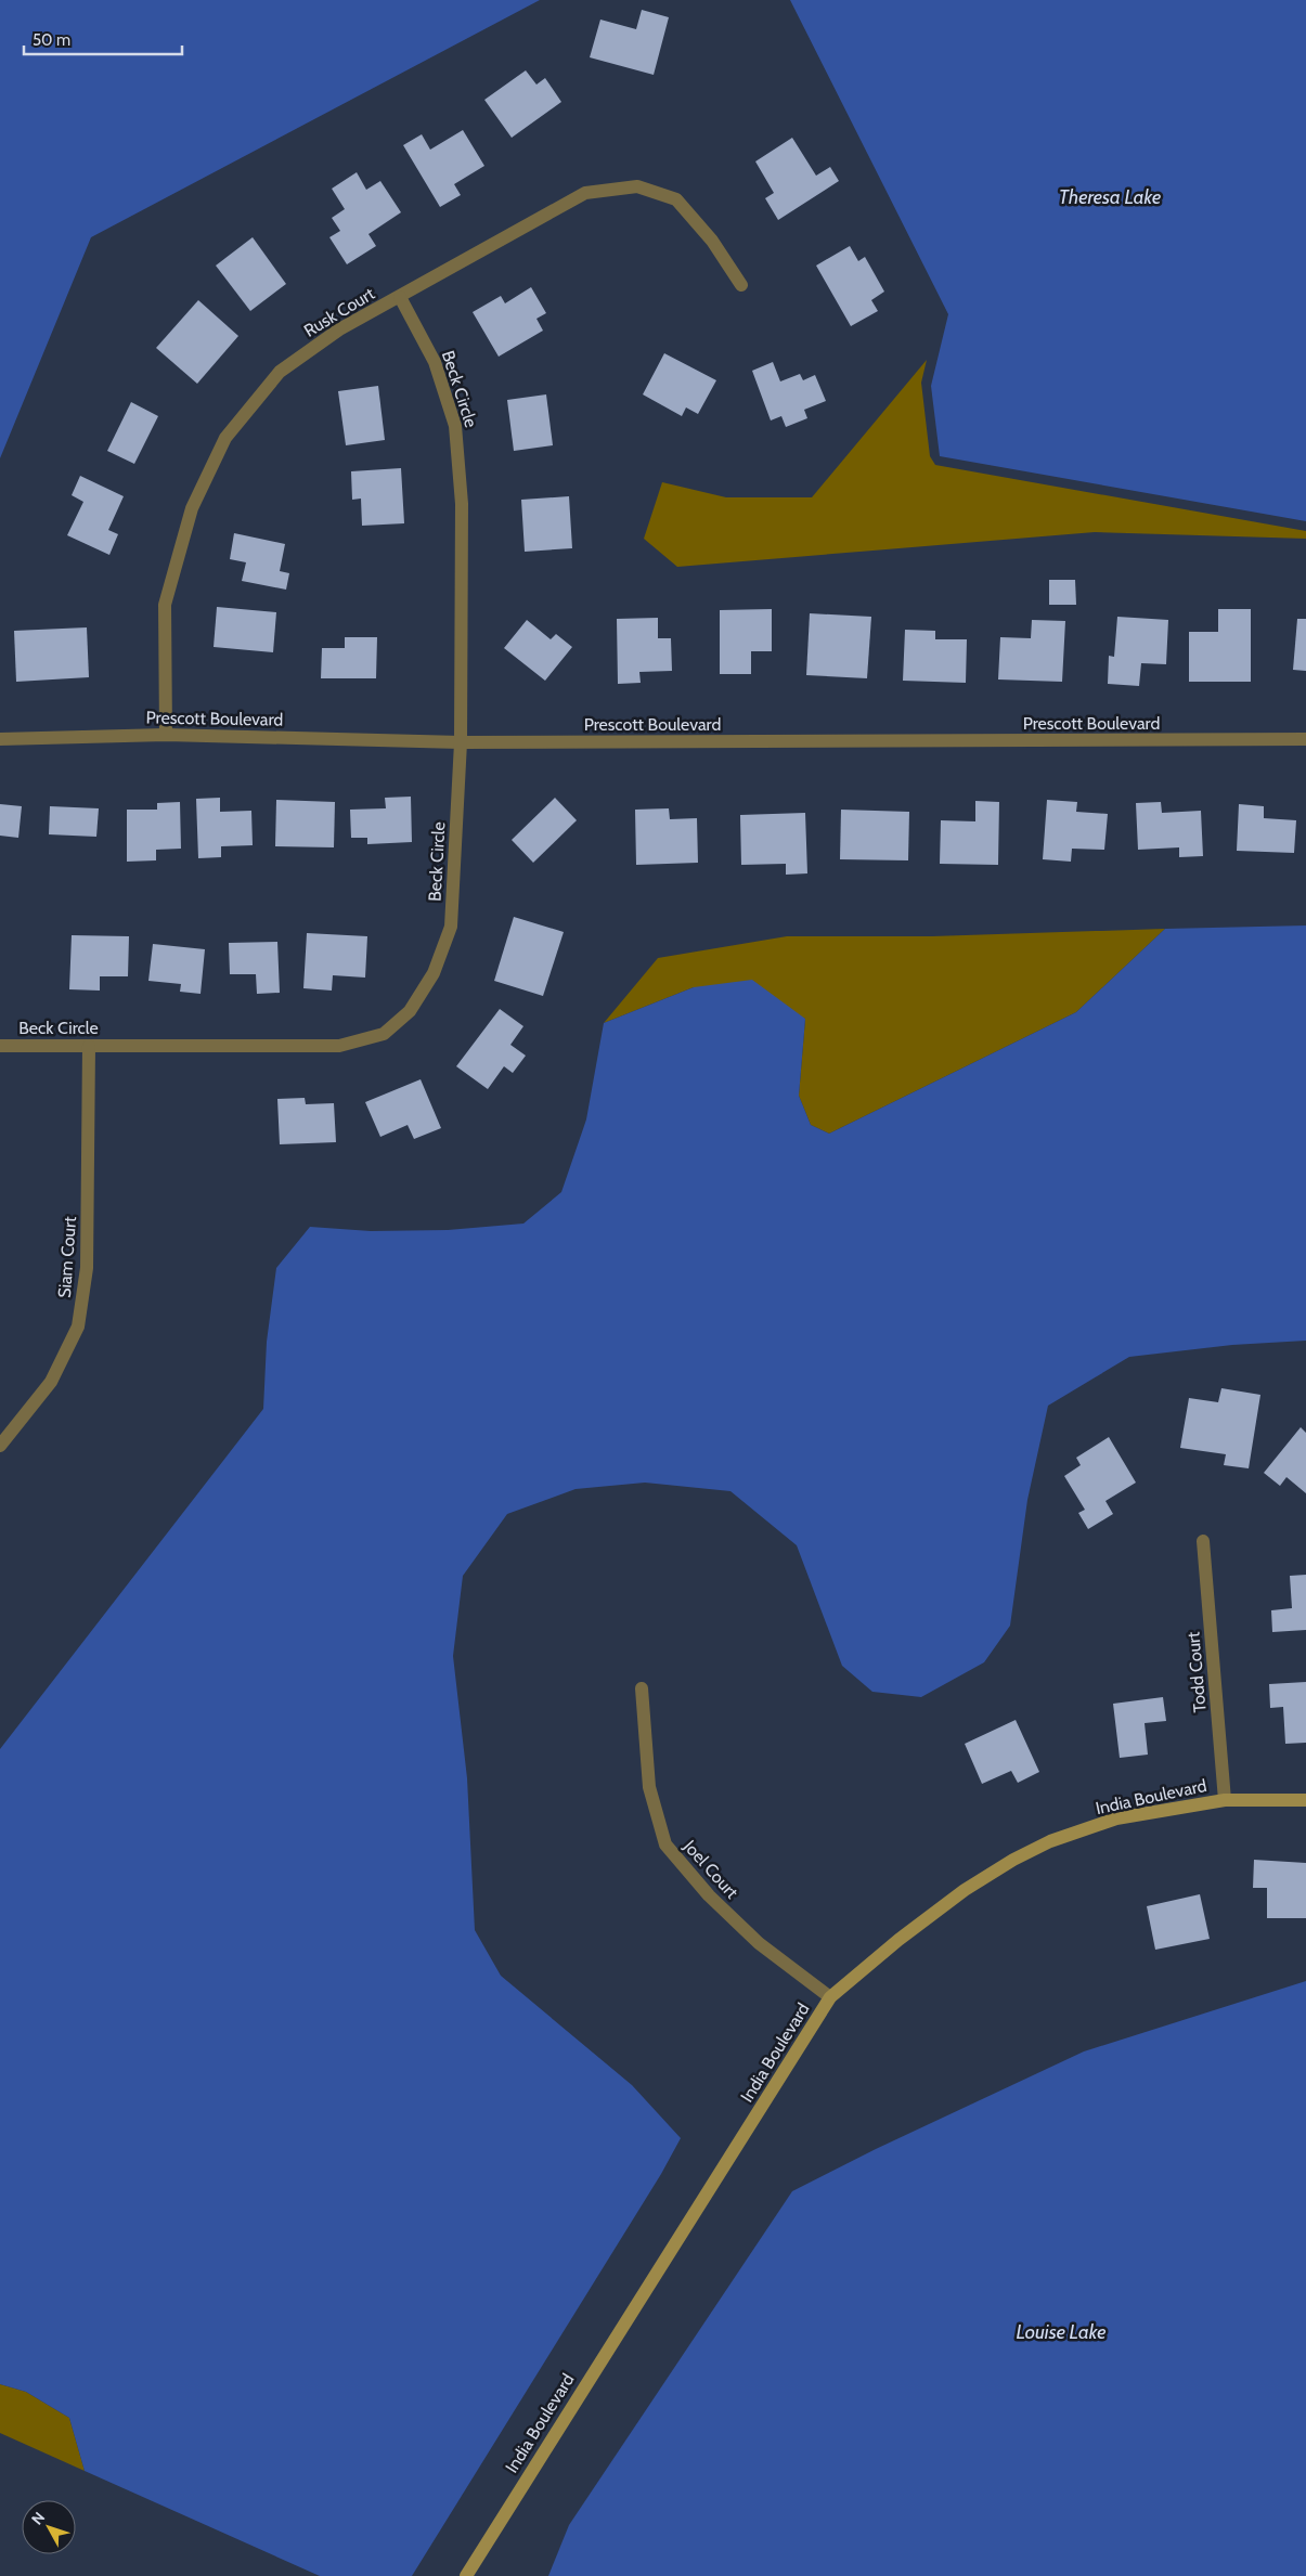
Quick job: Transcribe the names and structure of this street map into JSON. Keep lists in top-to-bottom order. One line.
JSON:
{"streets":{"street":["Rusk Court","Beck Circle","Prescott Boulevard","Siam Court","Todd Court","India Boulevard","Joel Court"]},"crossings":[["Rusk Court","Beck Circle"],["Rusk Court","Prescott Boulevard"],["Beck Circle","Prescott Boulevard"],["Beck Circle","Siam Court"],["Todd Court","India Boulevard"],["India Boulevard","Joel Court"]],"water":["Theresa Lake","Louise Lake"],"scale_bar":"50 m","north":"top left"}
